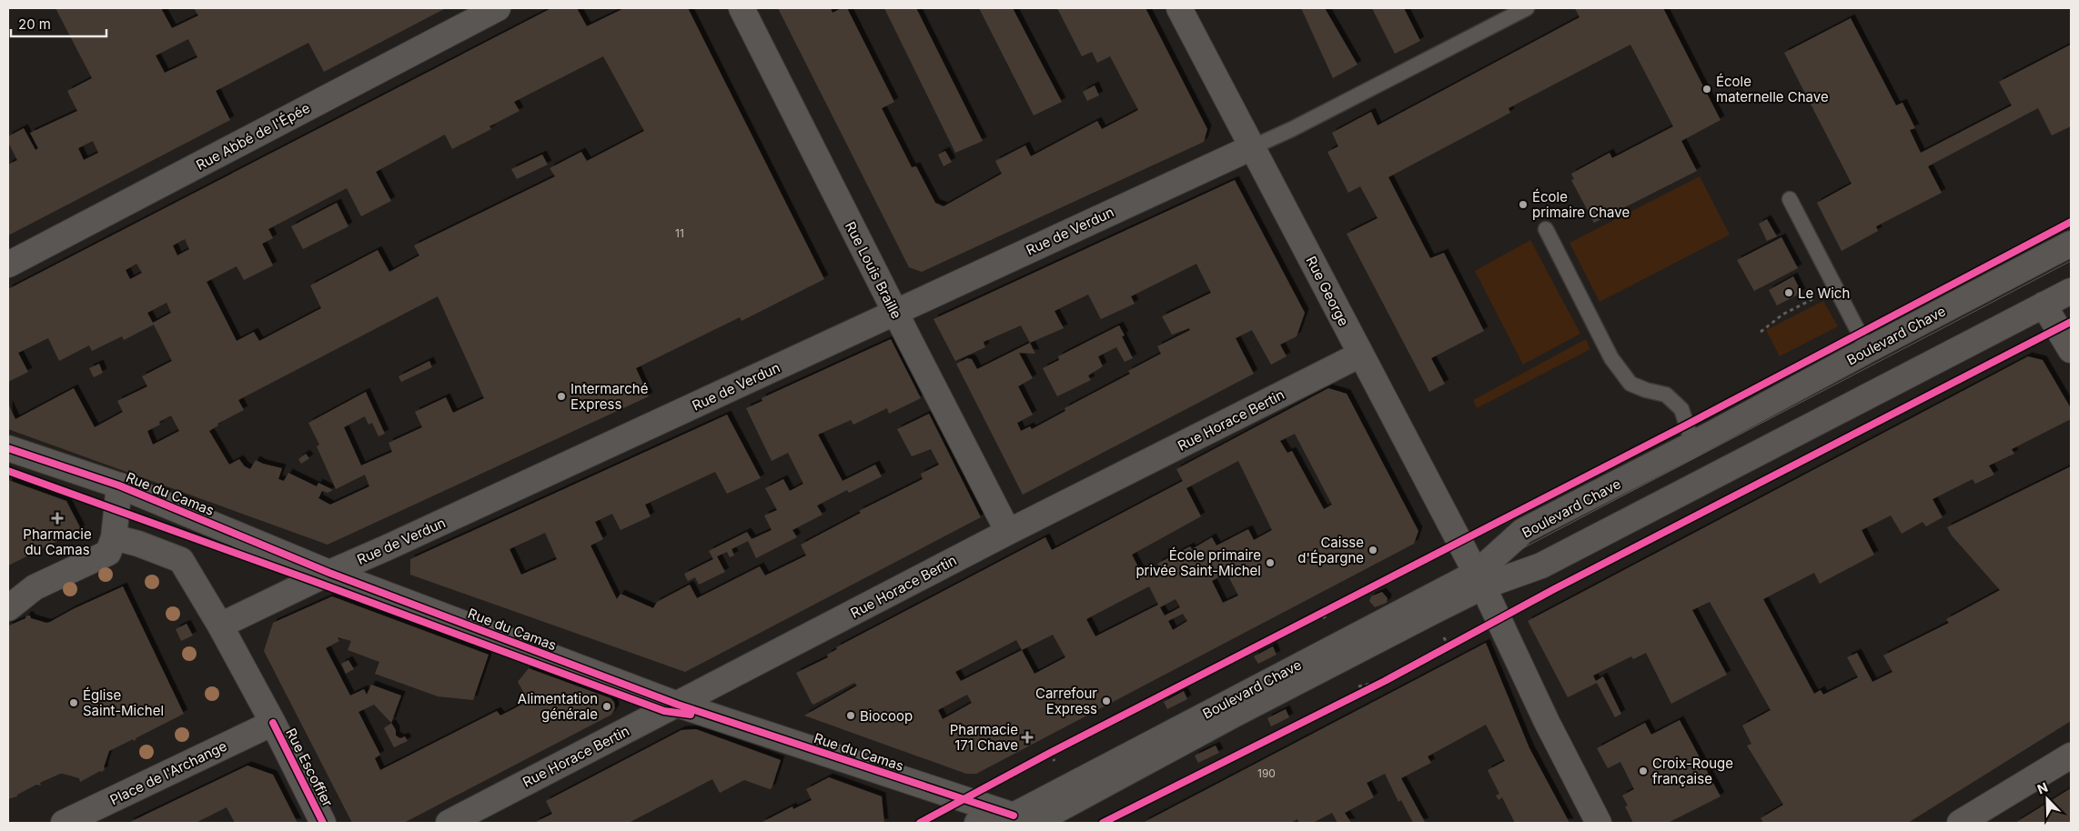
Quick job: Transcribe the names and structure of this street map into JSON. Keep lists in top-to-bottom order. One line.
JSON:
{"streets":{"street":["Rue Abbé de l'Épée","Rue de Verdun","Rue Louis Braille","Rue George","Boulevard Chave","Rue Horace Bertin","Rue du Camas","Rue Escoffier","Place de l'Archange"]},"crossings":[["Rue de Verdun","Rue Louis Braille"],["Rue de Verdun","Rue George"],["Rue de Verdun","Rue du Camas"],["Rue de Verdun","Rue Escoffier"],["Rue Louis Braille","Rue Horace Bertin"],["Rue George","Boulevard Chave"],["Rue George","Rue Horace Bertin"],["Boulevard Chave","Rue du Camas"],["Rue Horace Bertin","Rue du Camas"],["Rue Escoffier","Place de l'Archange"]],"places":{"other":["École maternelle Chave","École primaire Chave","Le Wich","Intermarché Express","Caisse d'Épargne","École primaire privée Saint-Michel","Carrefour Express","Église Saint-Michel","Alimentation générale","Biocoop","Croix-Rouge française"],"health":["Pharmacie du Camas","Pharmacie 171 Chave"]},"house_numbers":["11","190"],"scale_bar":"20 m","north":"top left"}
